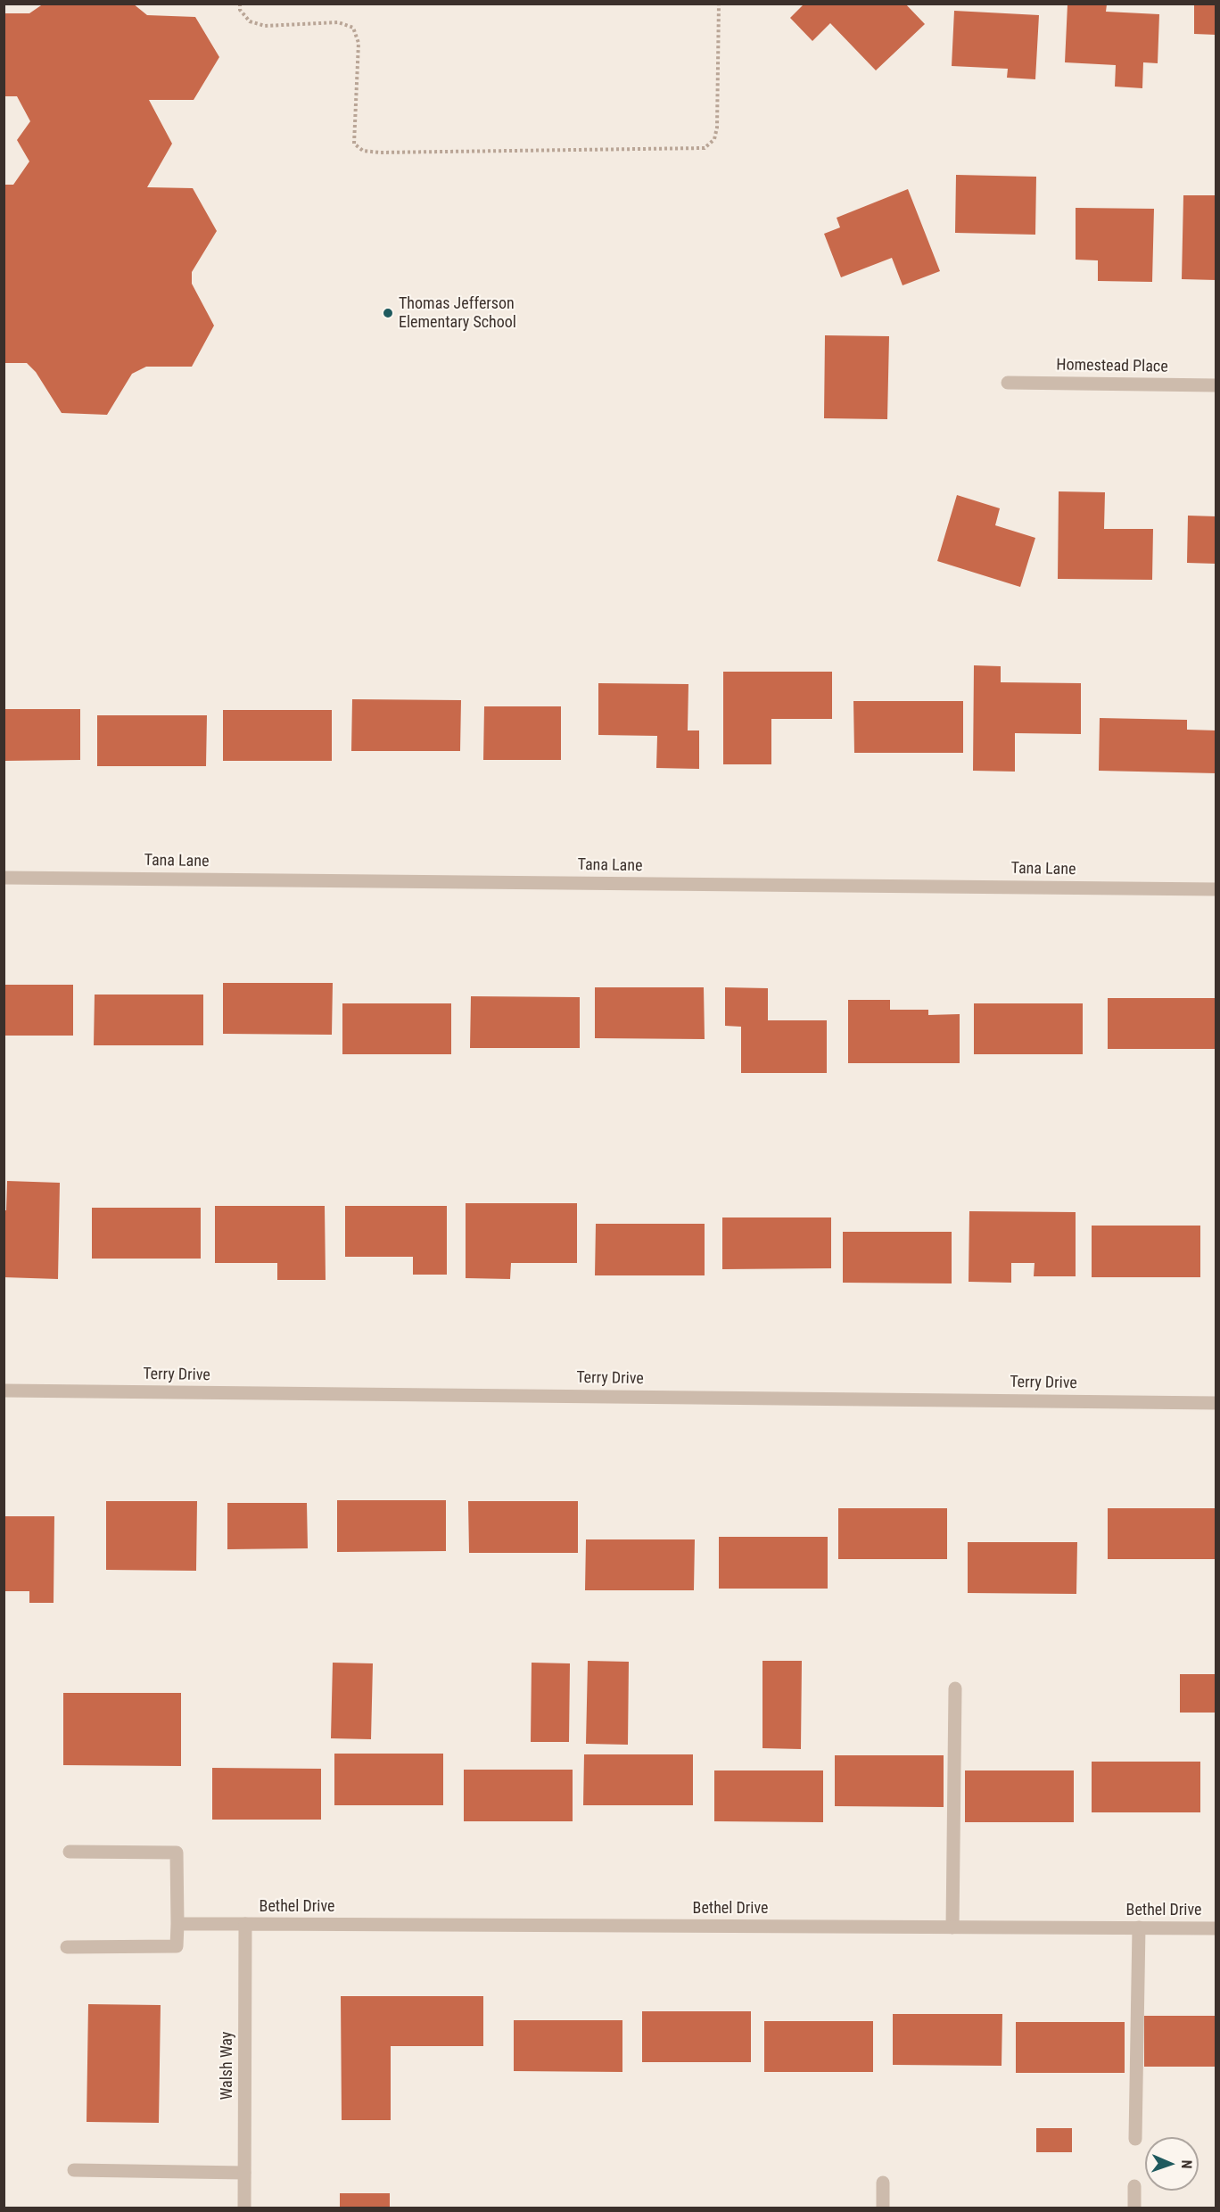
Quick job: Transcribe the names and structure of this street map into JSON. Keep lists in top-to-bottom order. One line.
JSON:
{"streets":{"street":["Homestead Place","Tana Lane","Terry Drive","Bethel Drive","Walsh Way"]},"crossings":[["Bethel Drive","Walsh Way"]],"places":["Thomas Jefferson Elementary School"],"north":"right"}
